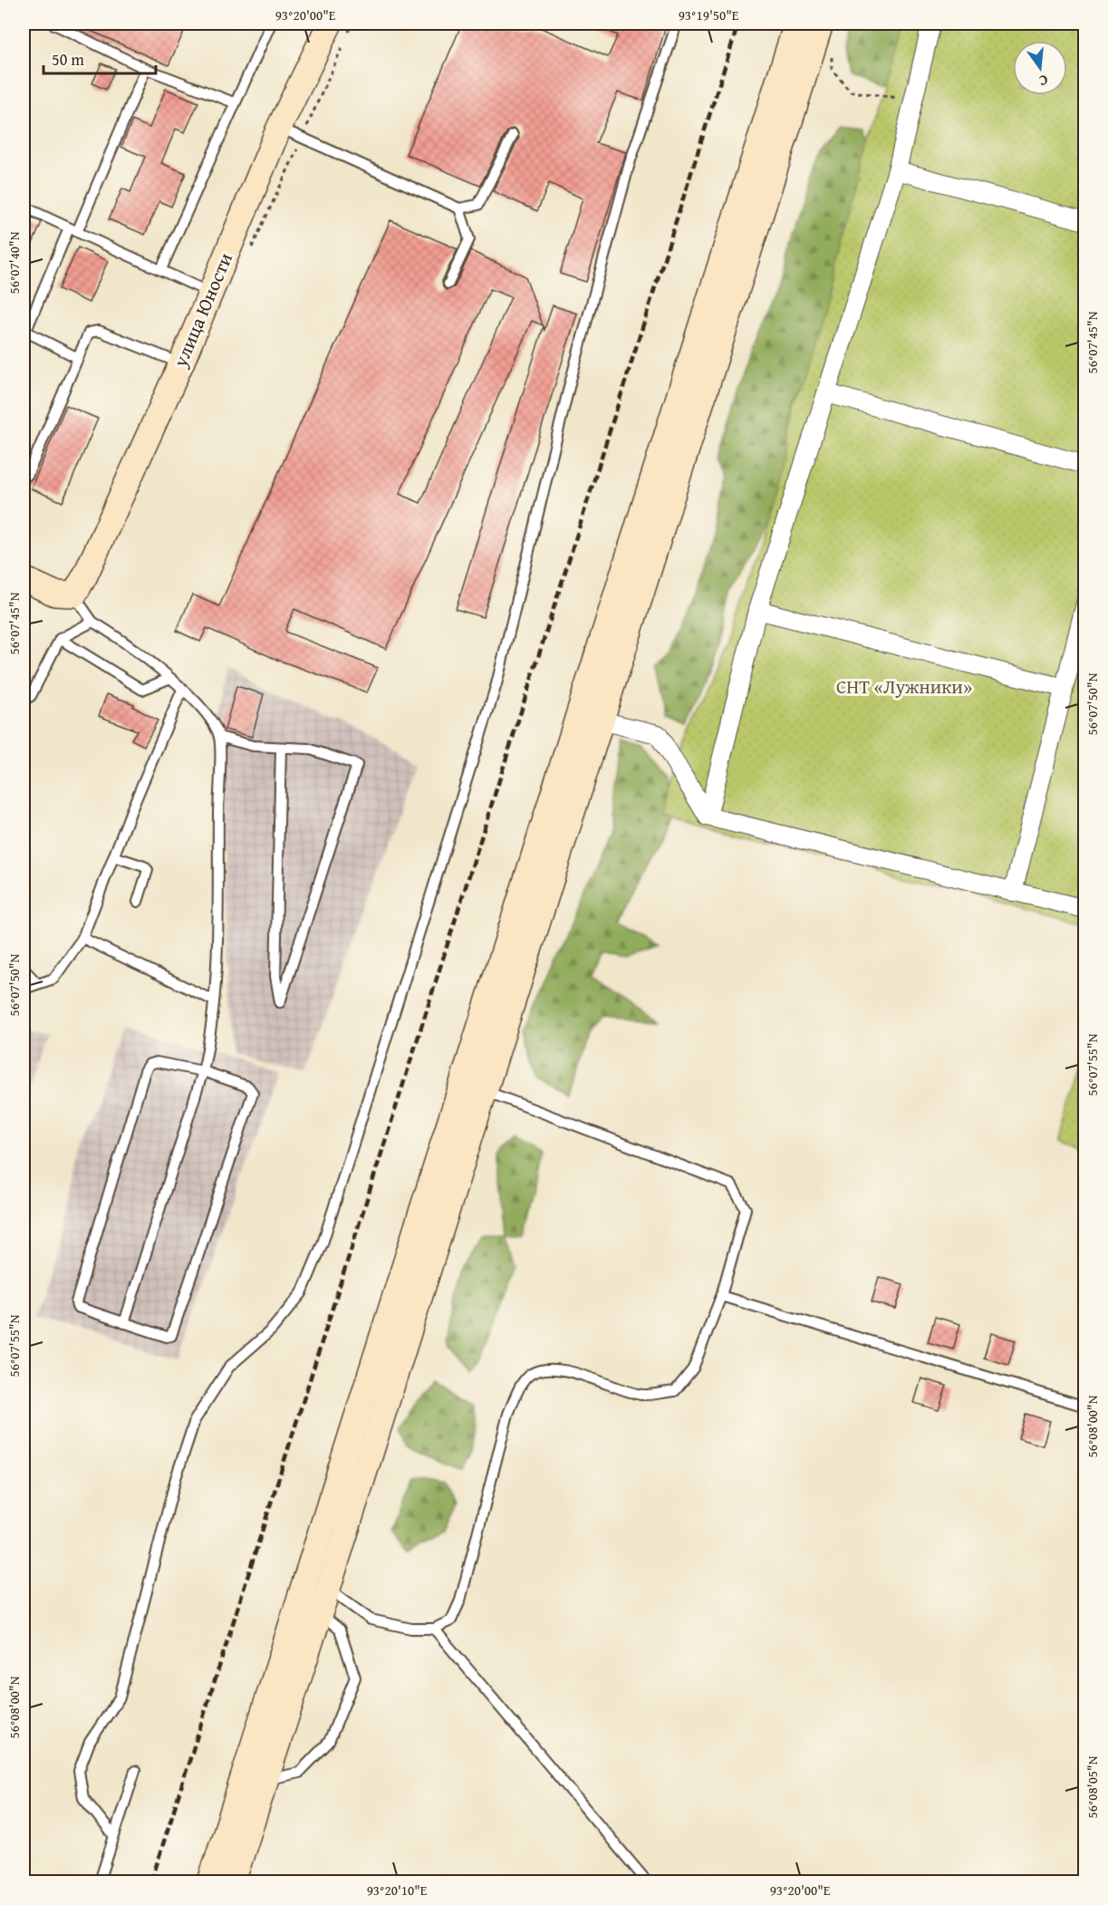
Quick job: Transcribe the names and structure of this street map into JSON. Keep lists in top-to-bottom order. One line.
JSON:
{"streets":{"main road":["улица Юности"]},"parks":["СНТ «Лужники»"],"scale_bar":"50 m","north":"bottom","coordinates":["93°20'00\"E","93°19'50\"E","56°07'40\"N","56°07'45\"N","56°07'50\"N","56°07'55\"N","56°08'00\"N","56°08'05\"N","93°20'10\"E"]}
